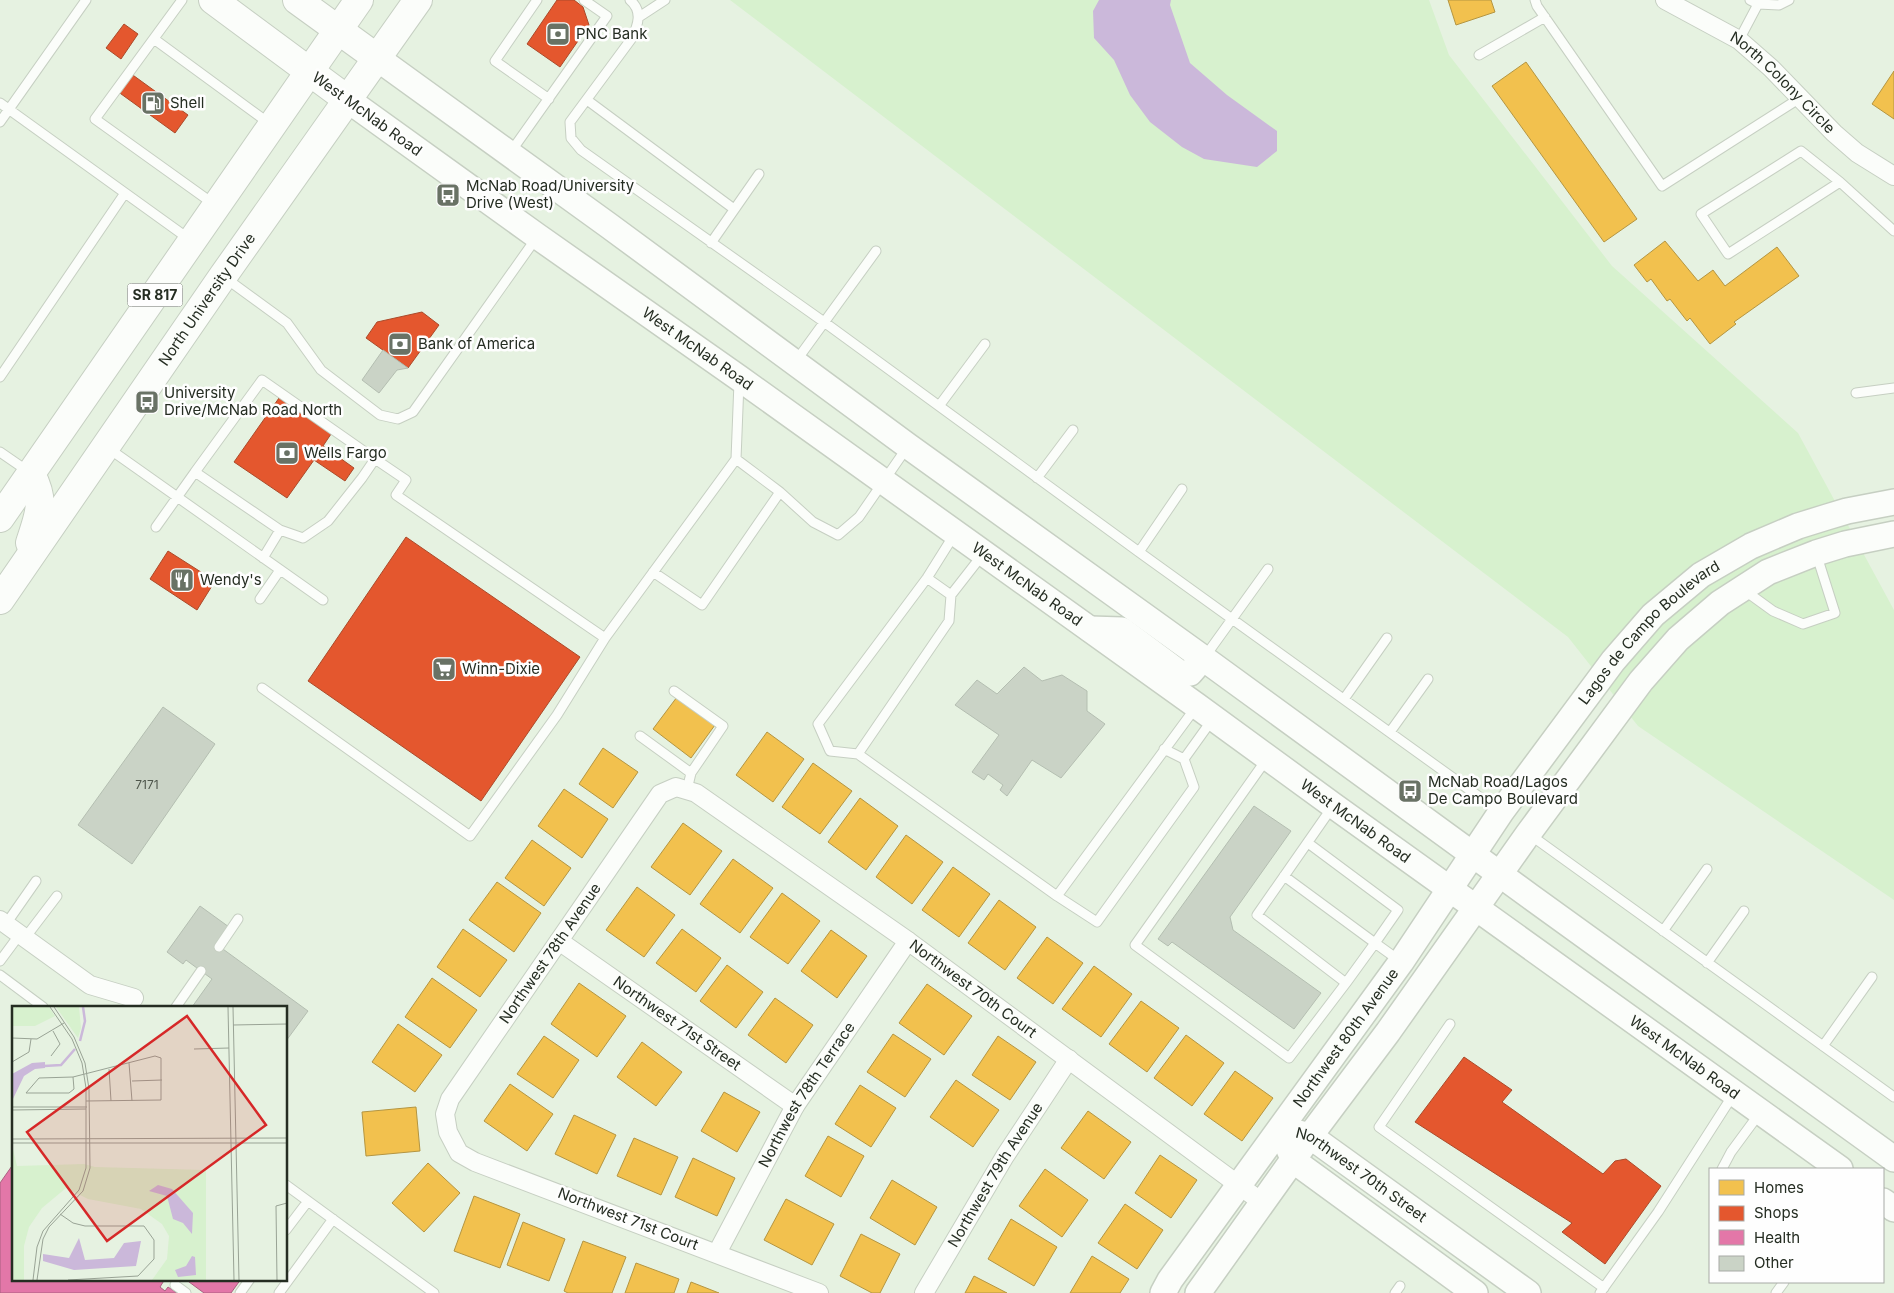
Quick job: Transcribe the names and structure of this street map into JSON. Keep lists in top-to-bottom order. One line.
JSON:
{"streets":{"main road":["West McNab Road","SR 817","North University Drive","Lagos de Campo Boulevard","Northwest 80th Avenue","Northwest 70th Street"],"street":["North Colony Circle","Northwest 78th Avenue","Northwest 70th Court","Northwest 71st Street","Northwest 78th Terrace","Northwest 79th Avenue","Northwest 71st Court"]},"crossings":[["West McNab Road","SR 817"],["West McNab Road","North University Drive"],["West McNab Road","Northwest 80th Avenue"],["Lagos de Campo Boulevard","Northwest 80th Avenue"],["Northwest 78th Avenue","Northwest 70th Court"],["Northwest 78th Avenue","Northwest 71st Street"],["Northwest 78th Avenue","Northwest 71st Court"],["Northwest 70th Court","Northwest 80th Avenue"],["Northwest 70th Court","Northwest 78th Terrace"],["Northwest 70th Court","Northwest 79th Avenue"],["Northwest 71st Street","Northwest 78th Terrace"],["Northwest 80th Avenue","Northwest 70th Street"],["Northwest 78th Terrace","Northwest 71st Court"]],"places":{"bank":["PNC Bank","Bank of America","Wells Fargo"],"fuel station":["Shell"],"bus stop":["McNab Road/University Drive (West)","University Drive/McNab Road North","McNab Road/Lagos De Campo Boulevard"],"restaurant":["Wendy's"],"supermarket":["Winn-Dixie"]},"house_numbers":["7171"],"legend":["Homes","Shops","Health","Other"]}
